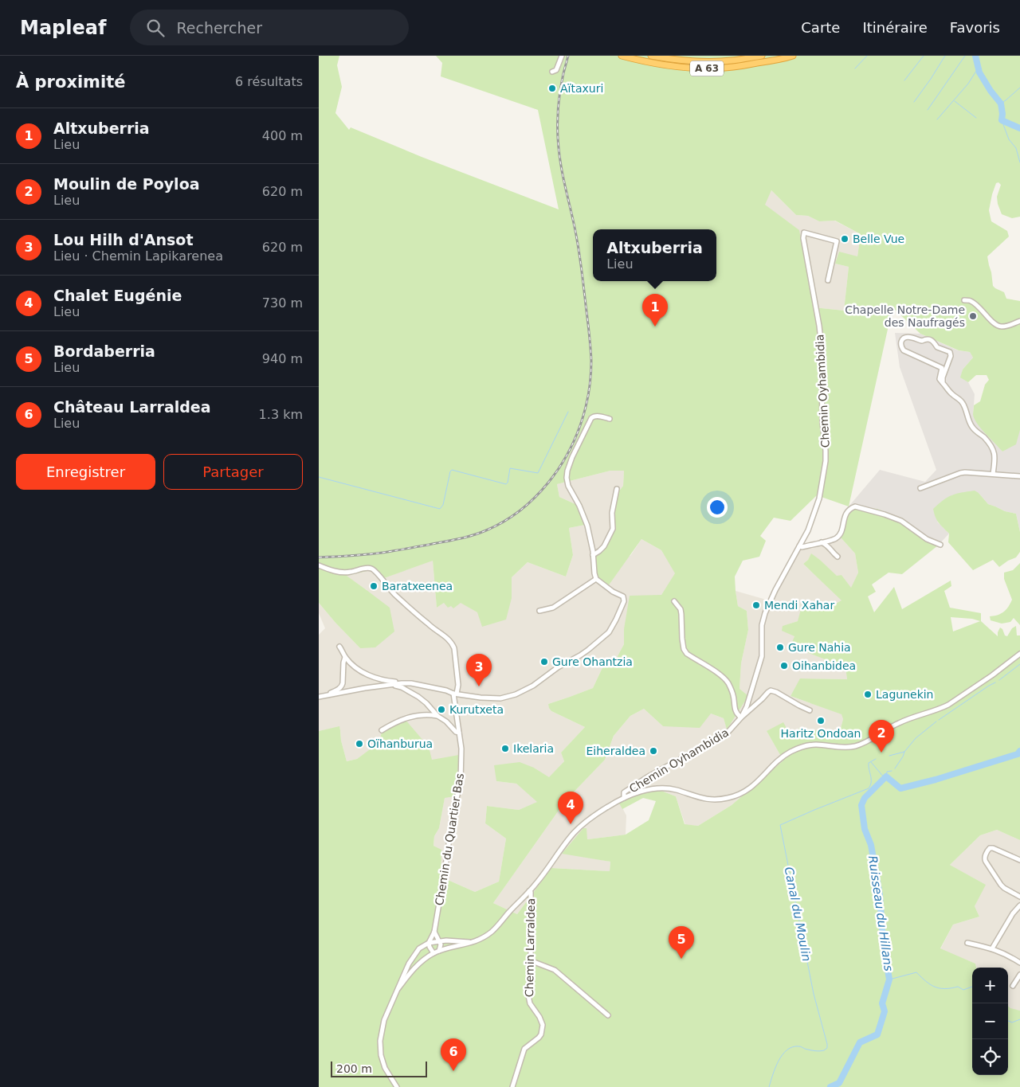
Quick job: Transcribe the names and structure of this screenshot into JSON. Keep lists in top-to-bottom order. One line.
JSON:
{"streets":{"highway":["A 63"],"street":["Chemin Oyhambidia","Chemin du Quartier Bas","Chemin Larraldea"]},"water":["Ruisseau du Hillans","Canal du Moulin"],"places":["Aïtaxuri","Belle Vue","Chapelle Notre-Dame des Naufragés","Baratxeenea","Mendi Xahar","Gure Nahia","Gure Ohantzia","Oihanbidea","Lagunekin","Kurutxeta","Haritz Ondoan","Oïhanburua","Ikelaria","Eiheraldea"],"scale_bar":"200 m","page":{"header":"Mapleaf","search":"Rechercher","nav":["Carte","Itinéraire","Favoris"],"heading":["À proximité","6 résultats"],"list":[{"mark":"1","name":"Altxuberria","note":"Lieu","value":"400 m"},{"mark":"2","name":"Moulin de Poyloa","note":"Lieu","value":"620 m"},{"mark":"3","name":"Lou Hilh d'Ansot","note":"Lieu · Chemin Lapikarenea","value":"620 m"},{"mark":"4","name":"Chalet Eugénie","note":"Lieu","value":"730 m"},{"mark":"5","name":"Bordaberria","note":"Lieu","value":"940 m"},{"mark":"6","name":"Château Larraldea","note":"Lieu","value":"1.3 km"}],"popup":["Altxuberria","Lieu"],"pins":["1","3","2","4","5","6"],"buttons":["Enregistrer","Partager"],"map_buttons":["+","−"],"scale":"200 m"}}
